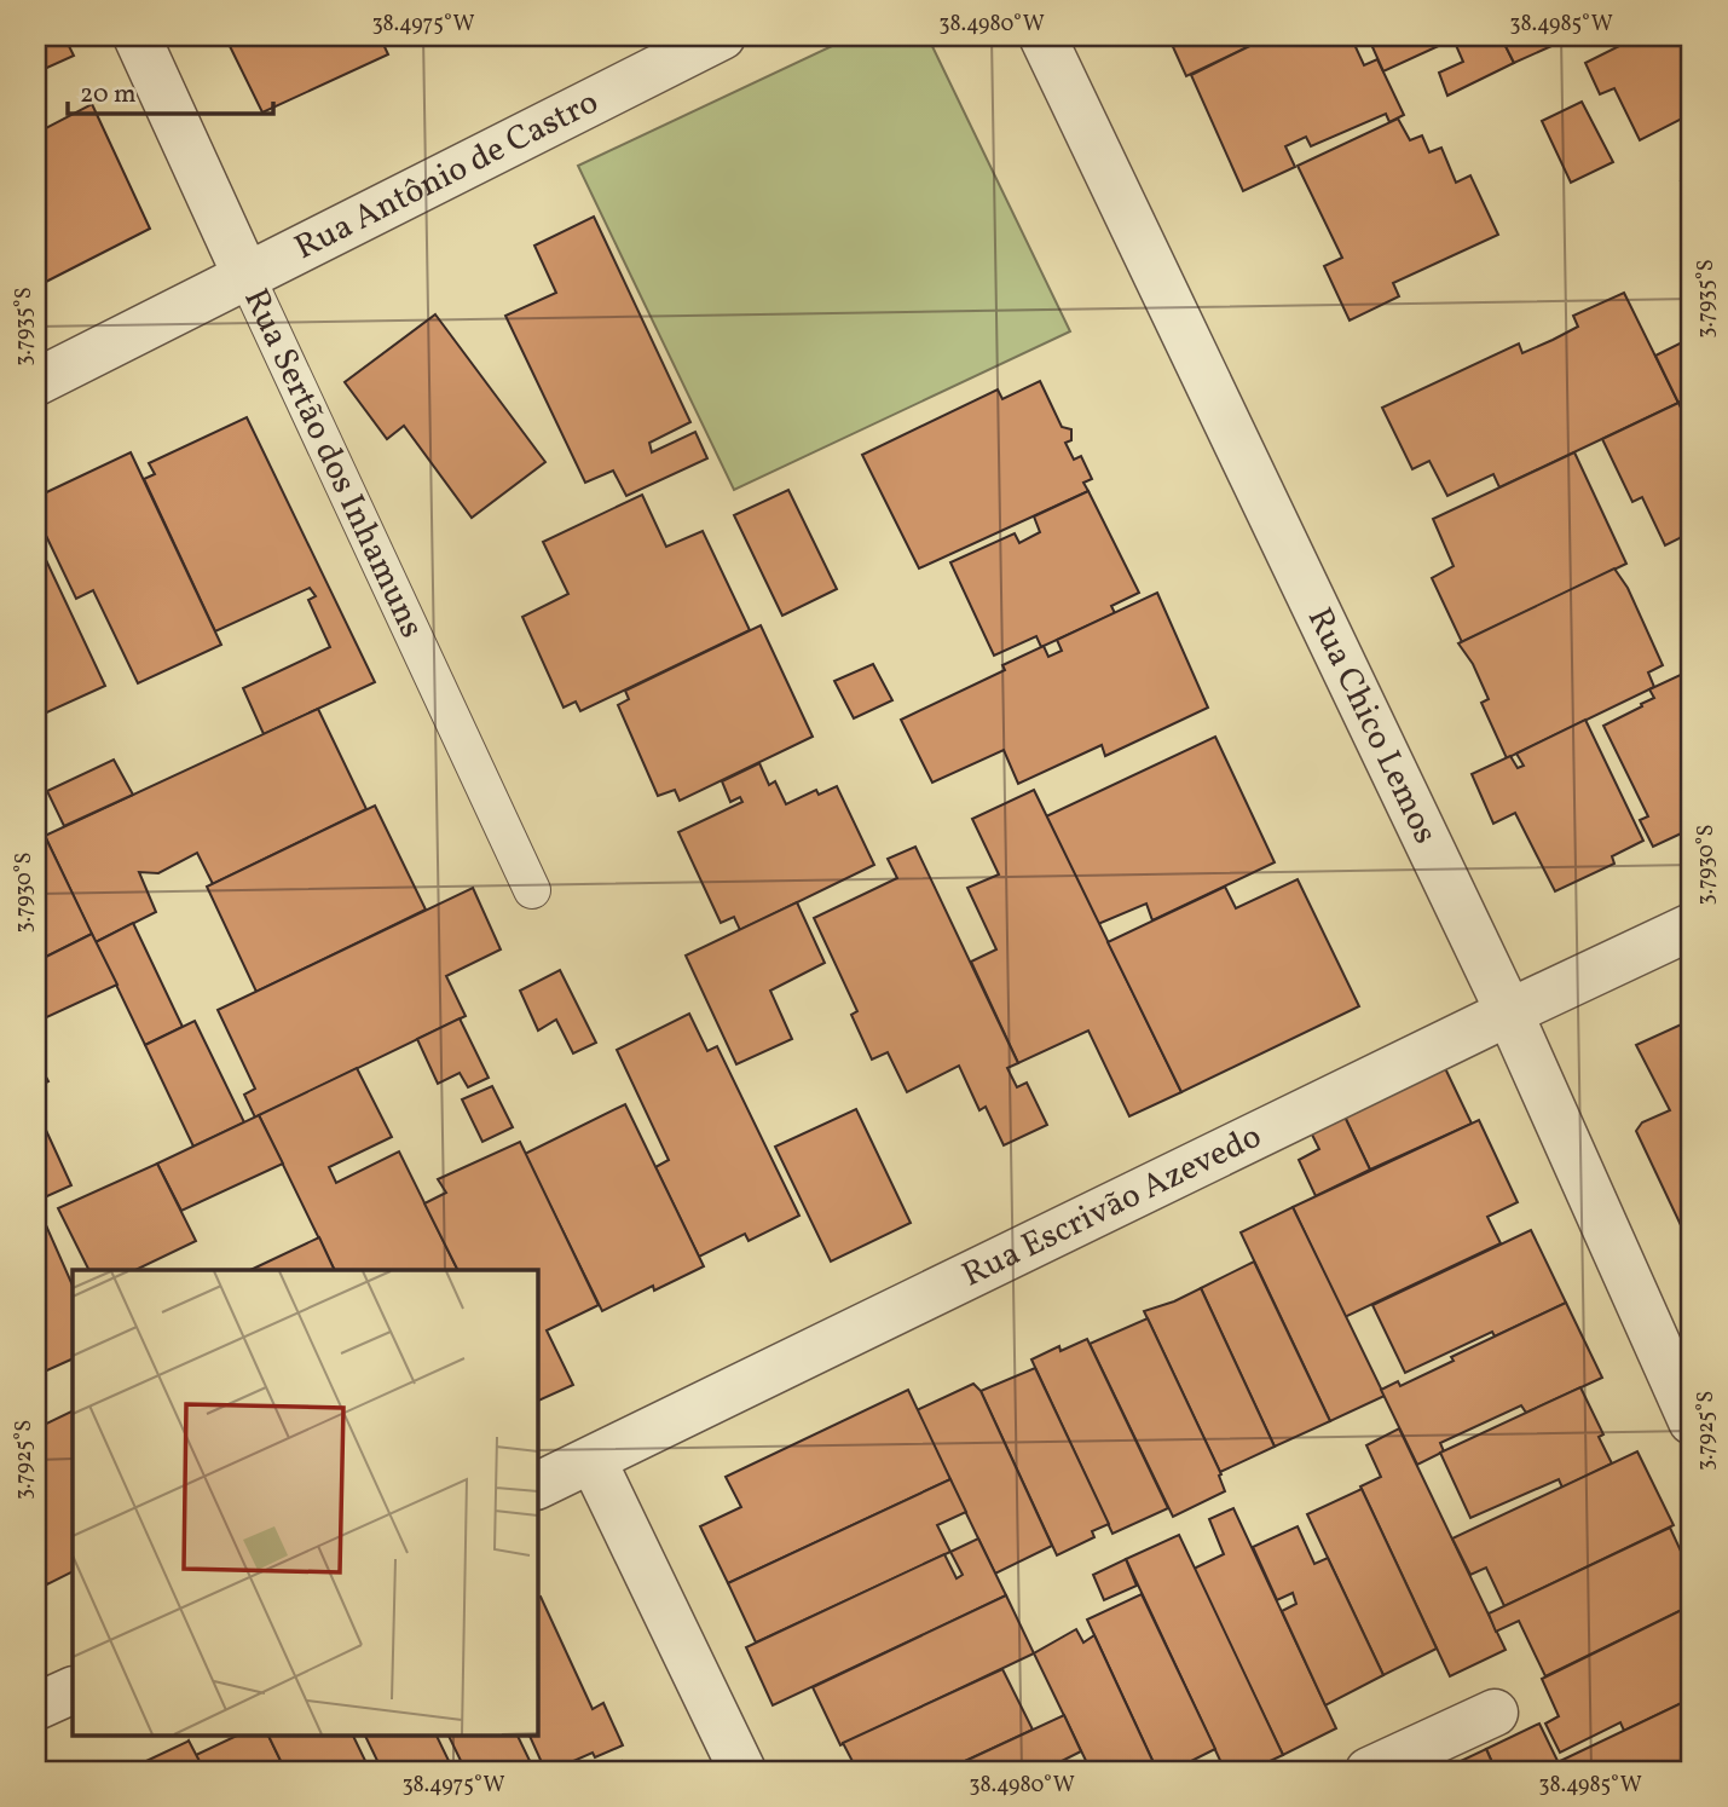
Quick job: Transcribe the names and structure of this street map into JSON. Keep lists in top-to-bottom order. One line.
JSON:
{"streets":{"street":["Rua Antônio de Castro","Rua Sertão dos Inhamuns","Rua Chico Lemos","Rua Escrivão Azevedo"]},"crossings":[["Rua Antônio de Castro","Rua Sertão dos Inhamuns"],["Rua Chico Lemos","Rua Escrivão Azevedo"]],"scale_bar":"20 m","coordinates":["38.4975°W","38.4980°W","38.4985°W","3.7935°S","3.7930°S","3.7925°S"]}
